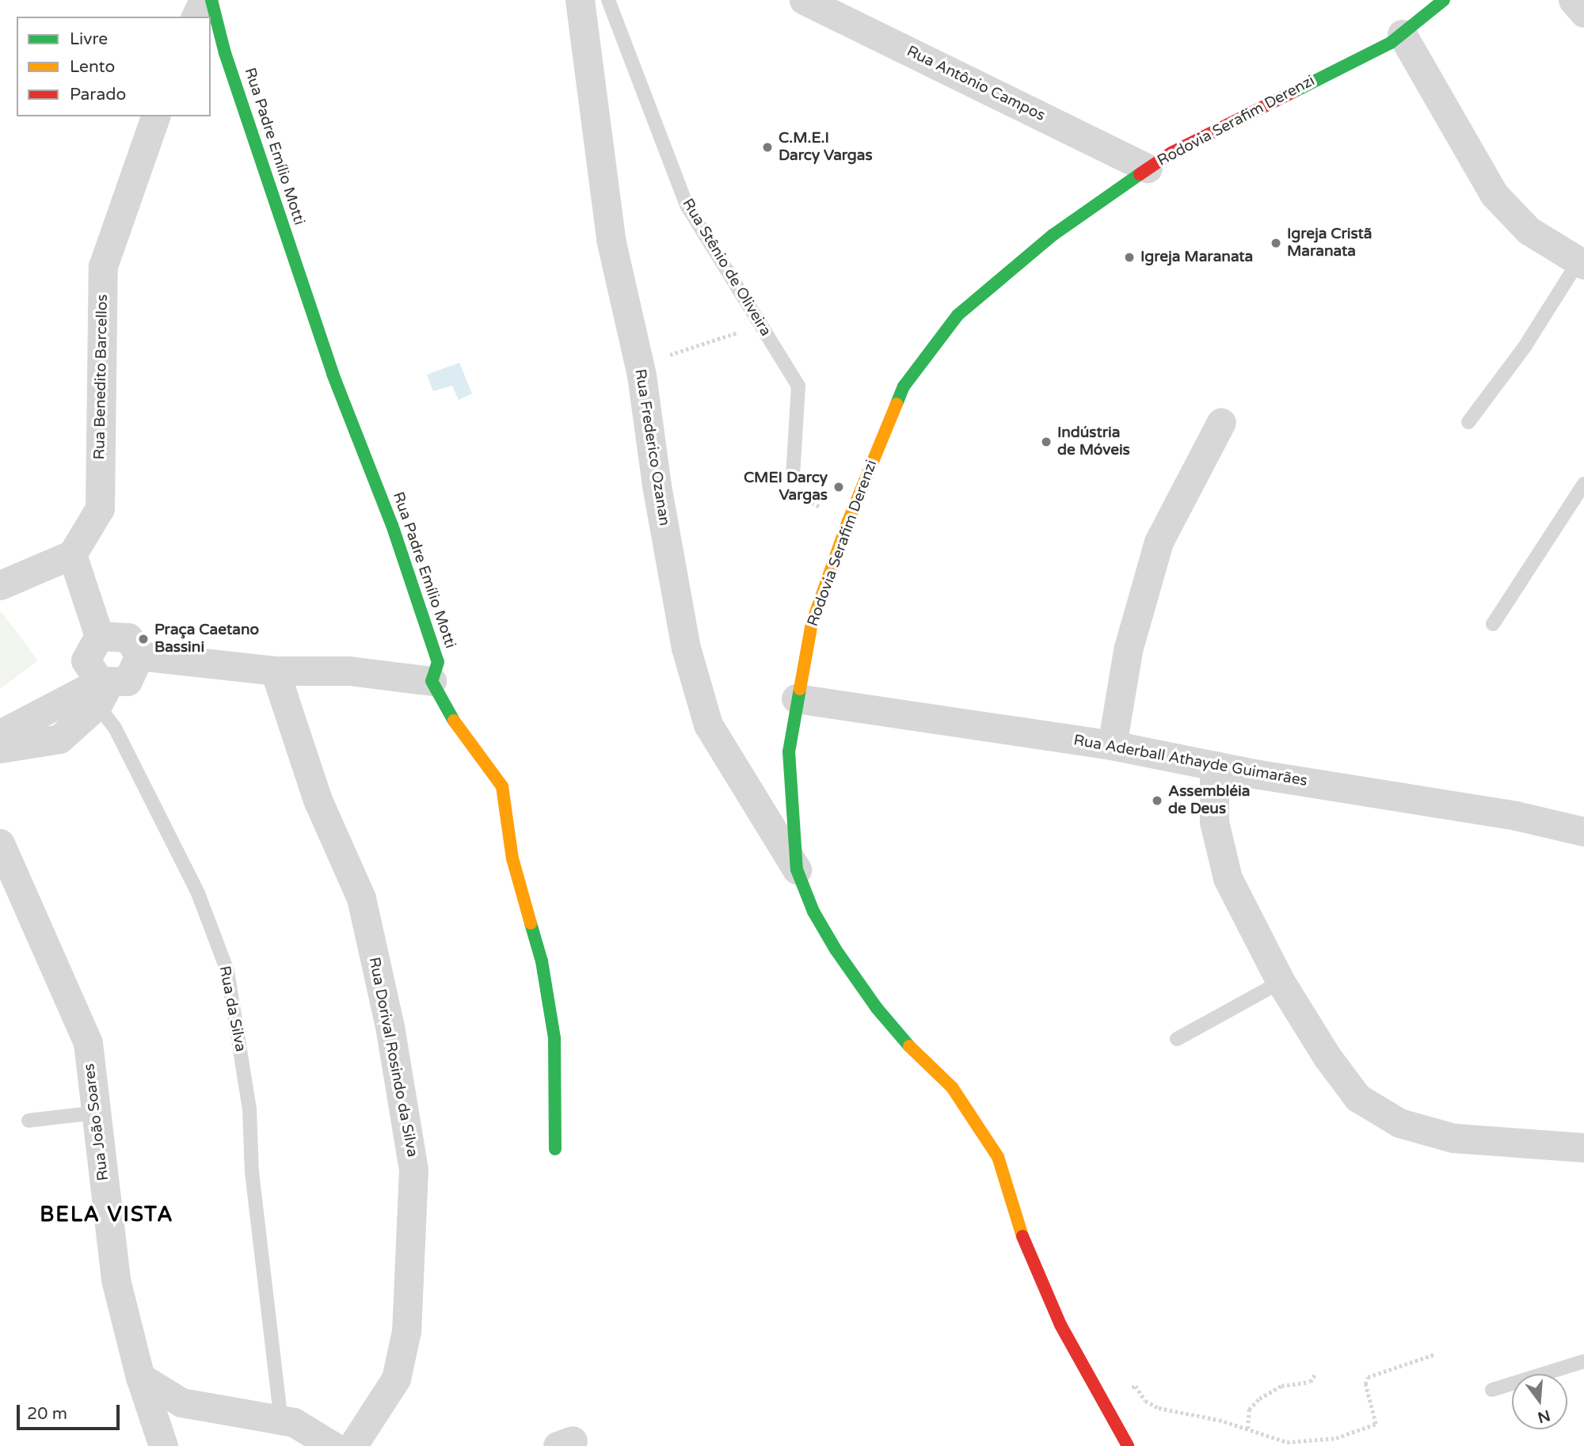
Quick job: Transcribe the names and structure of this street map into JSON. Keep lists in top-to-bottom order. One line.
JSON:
{"streets":{"main road":["Rodovia Serafim Derenzi","Rua Padre Emílio Motti"],"street":["Rua Antônio Campos","Rua Benedito Barcellos","Rua Frederico Ozanan","Rua Aderball Athayde Guimarães","Rua Dorival Rosindo da Silva","Rua João Soares"],"lane":["Rua Stênio de Oliveira","Rua da Silva"]},"crossings":[["Rua Antônio Campos","Rodovia Serafim Derenzi"],["Rodovia Serafim Derenzi","Rua Frederico Ozanan"],["Rodovia Serafim Derenzi","Rua Aderball Athayde Guimarães"]],"districts":["BELA VISTA"],"places":["C.M.E.I Darcy Vargas","Igreja Cristã Maranata","Igreja Maranata","Indústria de Móveis","CMEI Darcy Vargas","Praça Caetano Bassini","Assembléia de Deus"],"legend":["Livre","Lento","Parado"],"scale_bar":"20 m","north":"bottom"}
